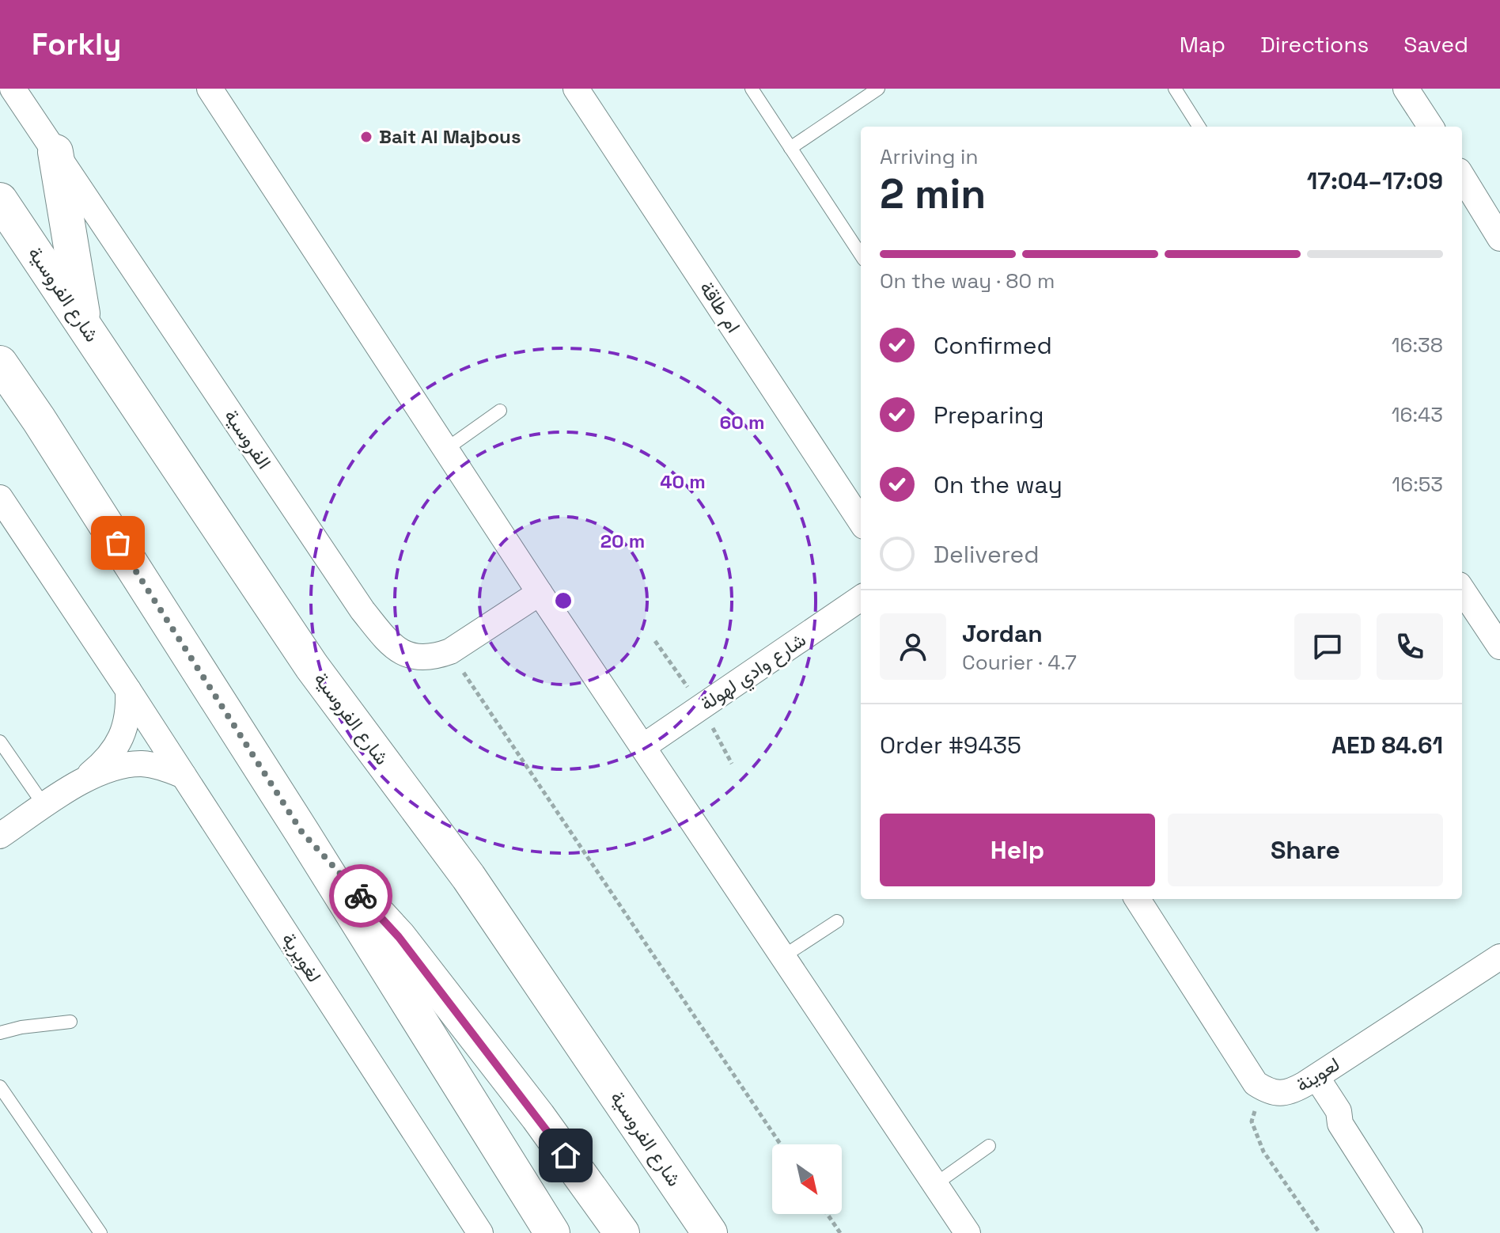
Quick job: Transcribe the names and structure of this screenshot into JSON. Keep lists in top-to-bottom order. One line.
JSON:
{"streets":{"highway":["شارع الفروسية"],"street":["ام طاقة","الفروسية","شارع وادي لهولة","لغويرية","لعوينة"]},"places":["Bait Al Majbous"],"north":"bottom right","page":{"header":"Forkly","nav":["Map","Directions","Saved"],"heading":["2 min","Arriving in","17:04–17:09"],"panel":["Jordan","Courier · 4.7","Order #9435","AED 84.61"],"bar":"On the way · 80 m","list":[["Confirmed","16:38"],["Preparing","16:43"],["On the way","16:53"],"Delivered"],"buttons":["Help","Share"]},"rings":["60 m","40 m","20 m"]}
